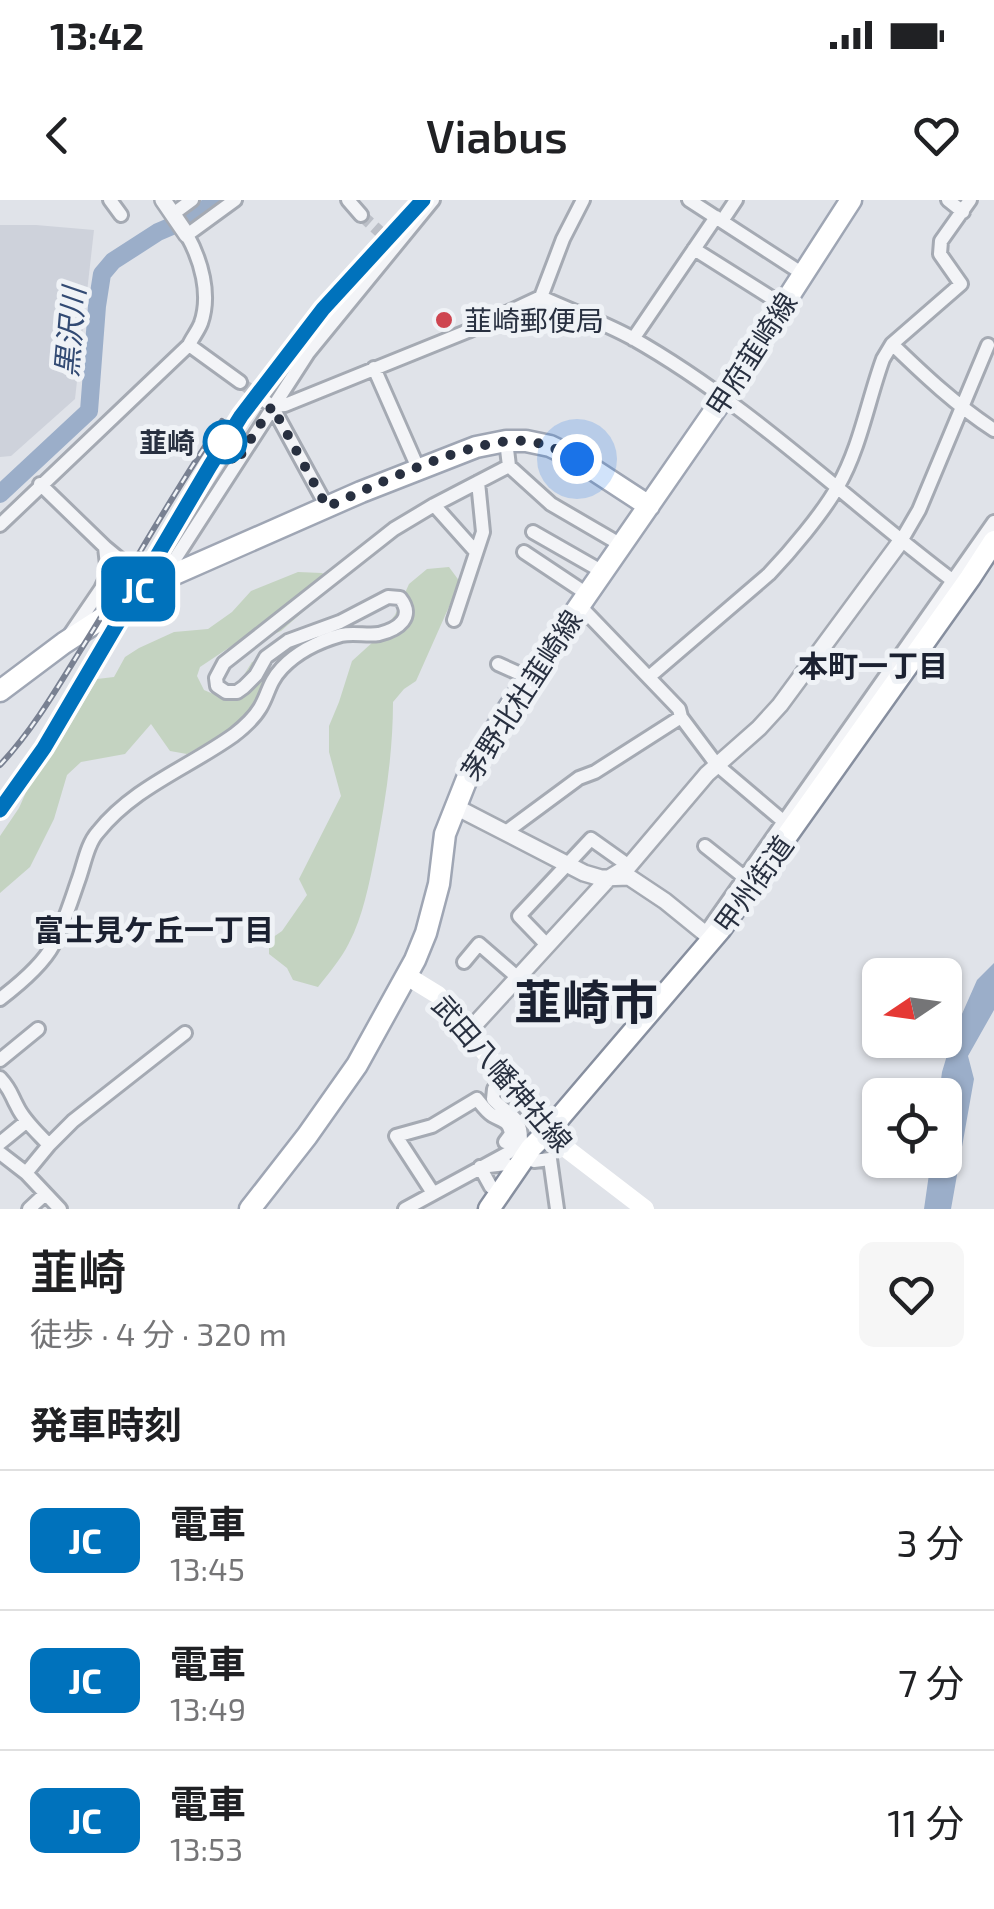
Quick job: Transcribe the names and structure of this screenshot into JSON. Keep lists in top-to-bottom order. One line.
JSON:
{"streets":{"main road":["甲府韮崎線","茅野北杜韮崎線","甲州街道","武田八幡神社線"]},"crossings":[["甲府韮崎線","茅野北杜韮崎線"],["茅野北杜韮崎線","武田八幡神社線"],["甲州街道","武田八幡神社線"]],"districts":["本町一丁目","富士見ケ丘一丁目","韮崎市"],"water":["黒沢川"],"places":["韮崎郵便局","韮崎"],"north":"left","page":{"status":"13:42","header":"Viabus","on_map":"JC","heading":[["韮崎","徒歩 · 4 分 · 320 m"],"発車時刻"],"list":[{"mark":"JC","name":"電車","note":"13:45","value":"3 分"},{"mark":"JC","name":"電車","note":"13:49","value":"7 分"},{"mark":"JC","name":"電車","note":"13:53","value":"11 分"}]}}
